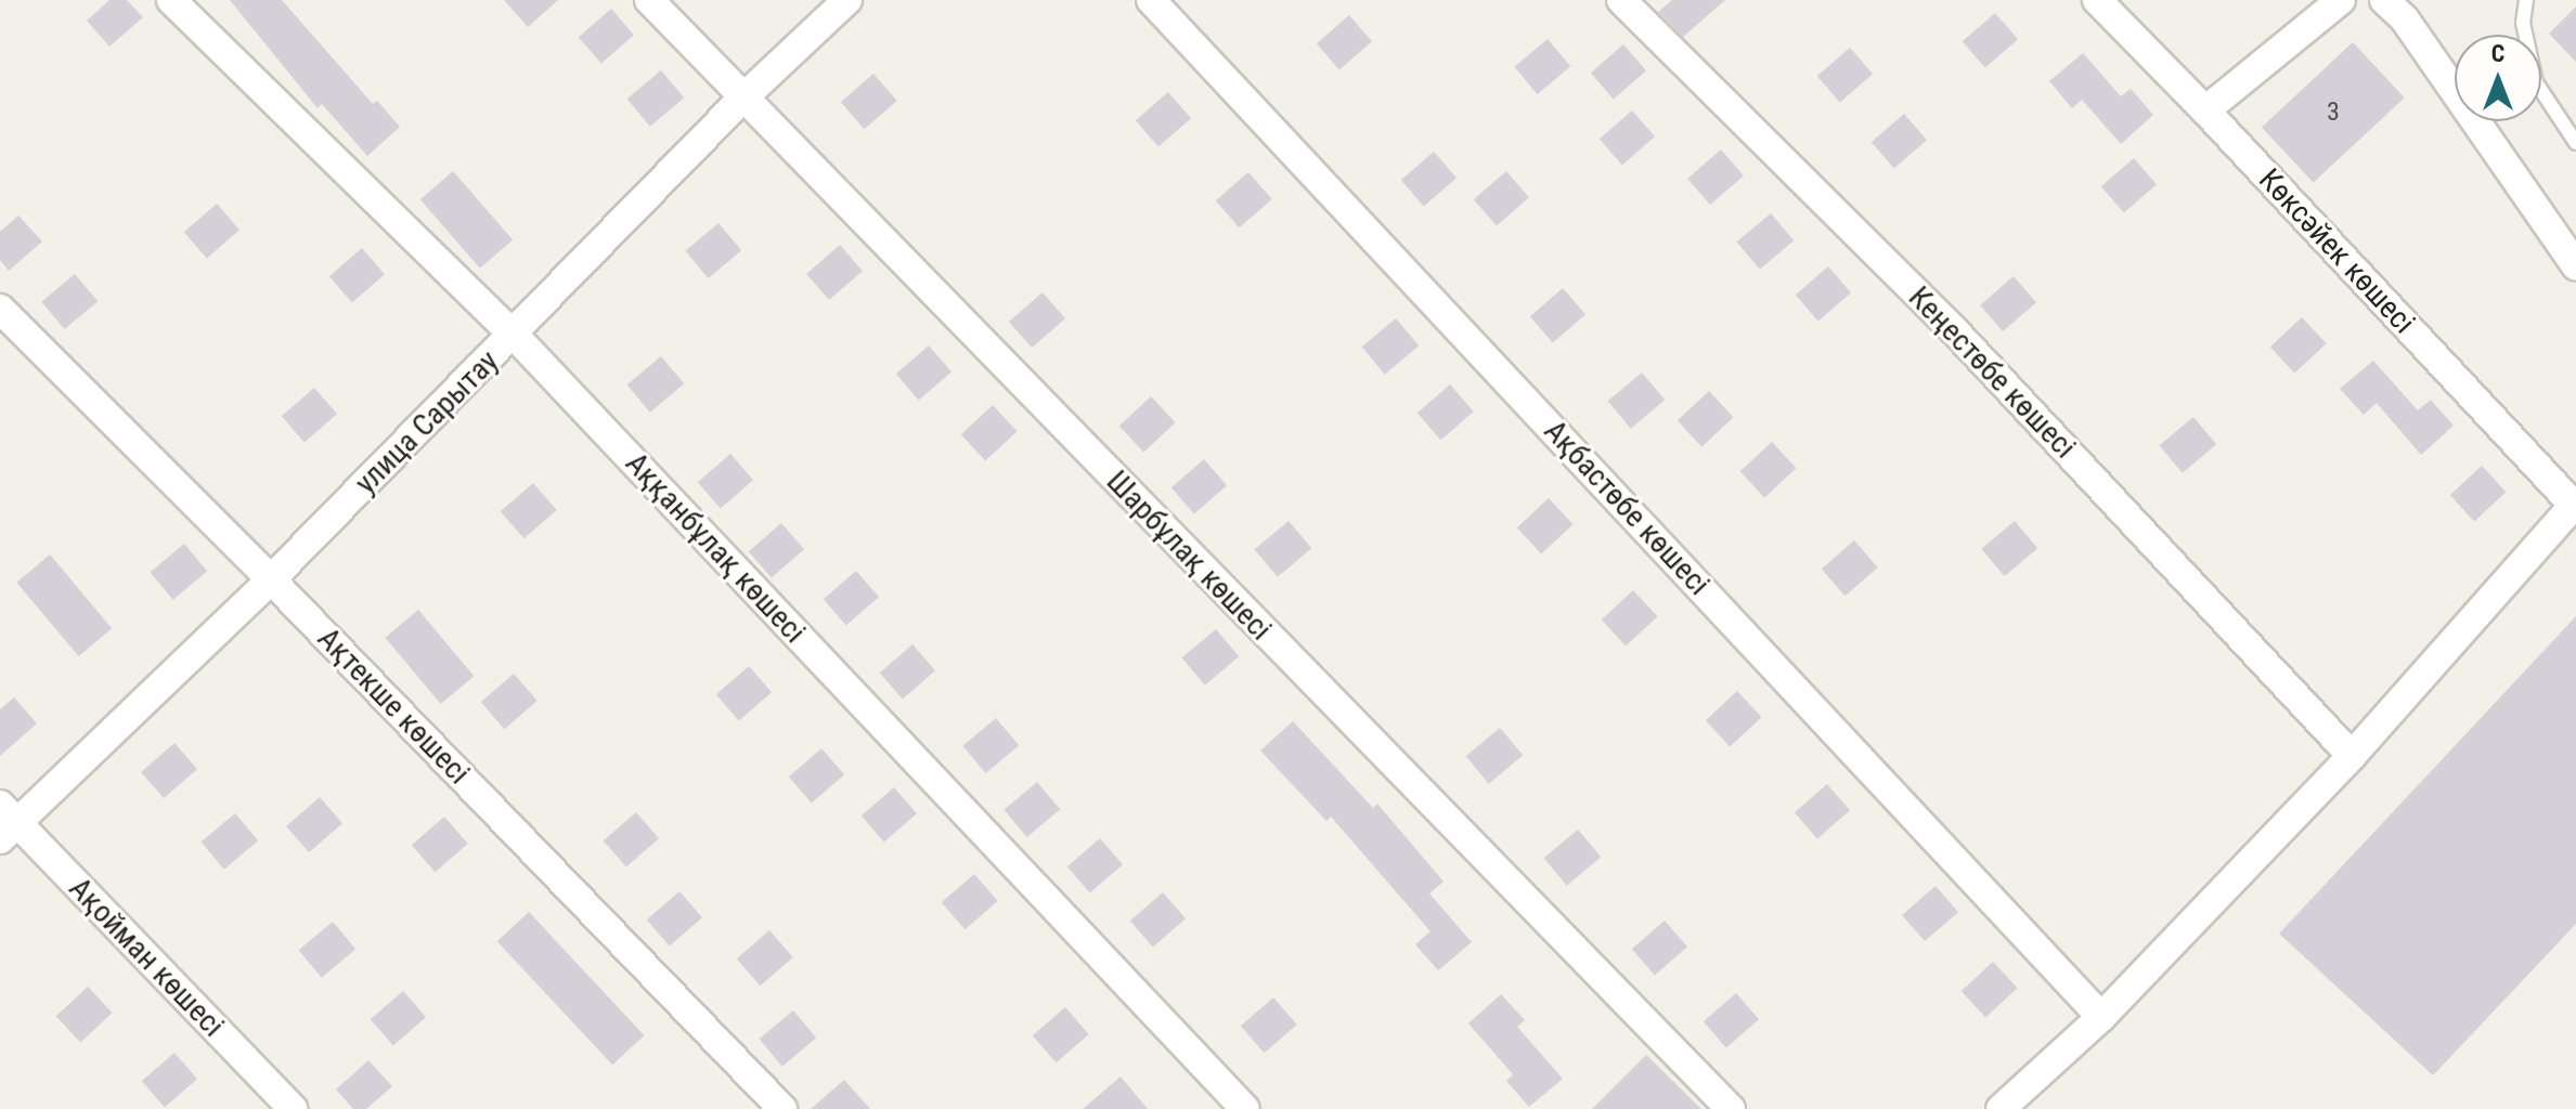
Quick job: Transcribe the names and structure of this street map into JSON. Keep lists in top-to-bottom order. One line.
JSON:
{"streets":{"street":["Көксәйек көшесі","Кеңестөбе көшесі","улица Сарытау","Ақбастөбе көшесі","Аққанбұлақ көшесі","Шарбұлақ көшесі","Ақтекше көшесі","Ақойман көшесі"]},"crossings":[["улица Сарытау","Аққанбұлақ көшесі"],["улица Сарытау","Шарбұлақ көшесі"],["улица Сарытау","Ақтекше көшесі"],["улица Сарытау","Ақойман көшесі"]],"house_numbers":["3"],"north":"top"}
